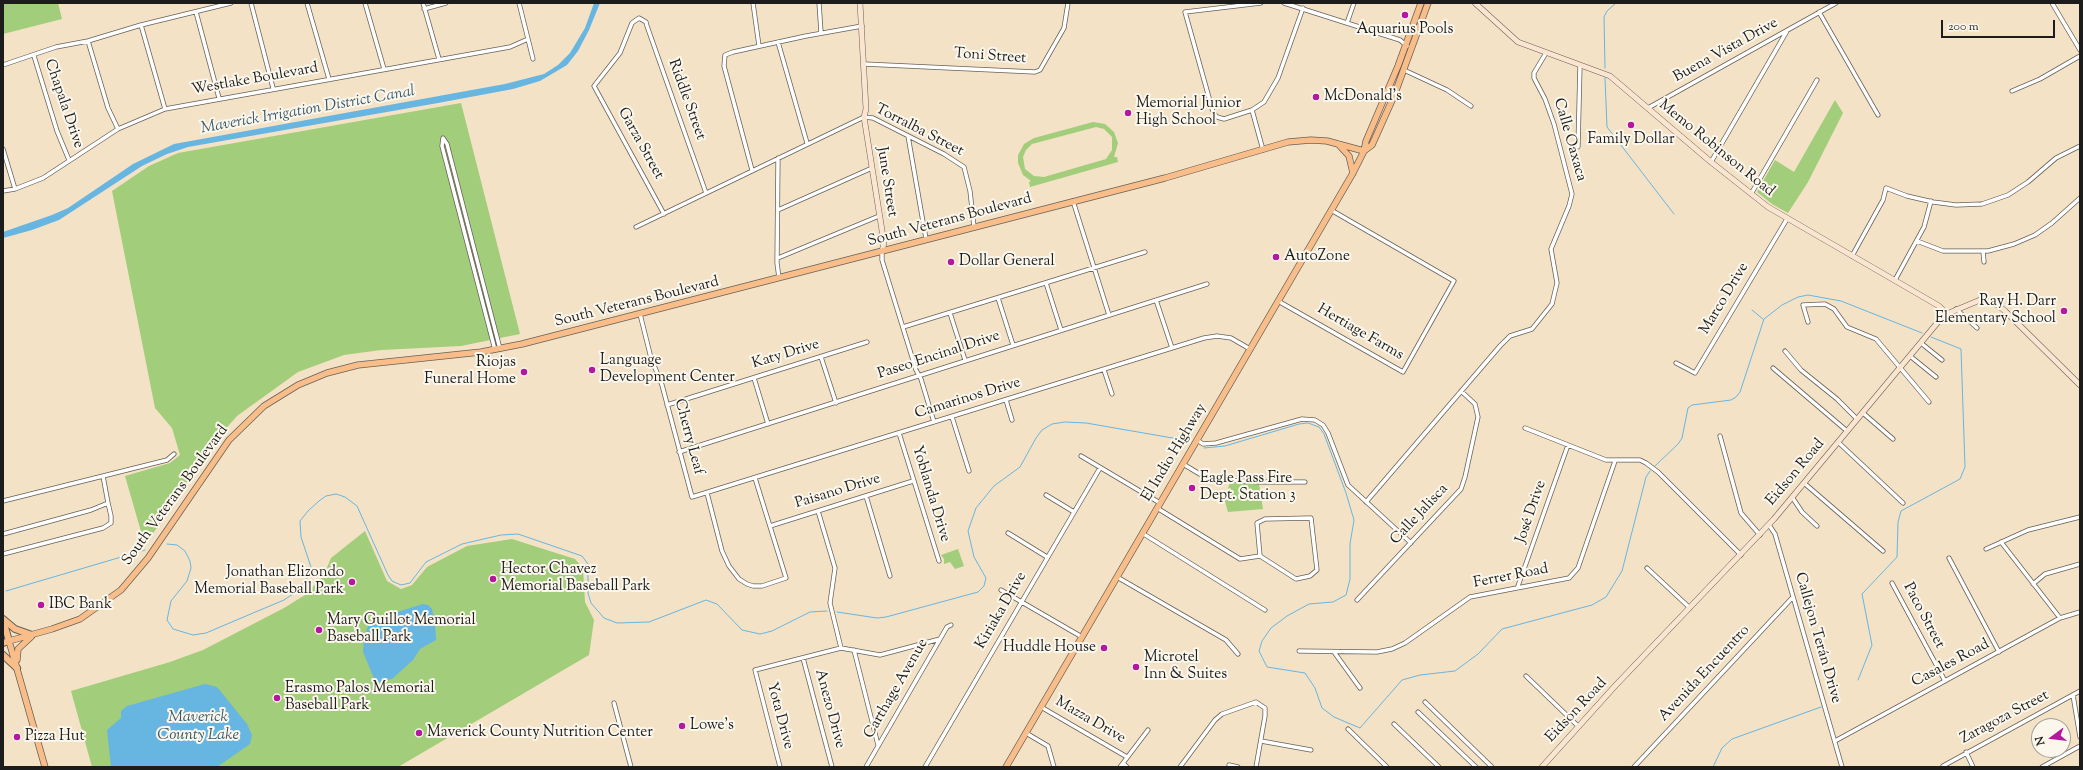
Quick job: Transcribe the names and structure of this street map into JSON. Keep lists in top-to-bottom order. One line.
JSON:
{"streets":{"main road":["South Veterans Boulevard","El Indio Highway"],"street":["Buena Vista Drive","Toni Street","Westlake Boulevard","Riddle Street","Chapala Drive","Torralba Street","Calle Oaxaca","Garza Street","Memo Robinson Road","June Street","Marco Drive","Hertiage Farms","Katy Drive","Paseo Encinal Drive","Camarinos Drive","Cherry Leaf","Eidson Road","Paisano Drive","Yoblanda Drive","José Drive","Calle Jalisca","Ferrer Road","Kiriaka Drive","Paco Street","Callejon Terán Drive","Casales Road","Avenida Encuentro","Carthage Avenue","Anezo Drive","Yota Drive","Zaragoza Street","Mazza Drive"]},"crossings":[["Buena Vista Drive","Memo Robinson Road"],["Toni Street","June Street"],["Westlake Boulevard","Chapala Drive"],["Riddle Street","Garza Street"],["Torralba Street","June Street"],["Torralba Street","South Veterans Boulevard"],["Calle Oaxaca","Memo Robinson Road"],["Calle Oaxaca","Calle Jalisca"],["Memo Robinson Road","Marco Drive"],["Memo Robinson Road","Eidson Road"],["June Street","South Veterans Boulevard"],["South Veterans Boulevard","Cherry Leaf"],["South Veterans Boulevard","El Indio Highway"],["Hertiage Farms","El Indio Highway"],["Katy Drive","Cherry Leaf"],["Paseo Encinal Drive","Cherry Leaf"],["Camarinos Drive","Cherry Leaf"],["Camarinos Drive","El Indio Highway"],["Camarinos Drive","Yoblanda Drive"],["El Indio Highway","Mazza Drive"],["Eidson Road","Callejon Terán Drive"],["Paisano Drive","Yoblanda Drive"],["José Drive","Ferrer Road"],["Paco Street","Casales Road"],["Callejon Terán Drive","Casales Road"],["Callejon Terán Drive","Avenida Encuentro"],["Anezo Drive","Yota Drive"]],"water":["Maverick Irrigation District Canal","Maverick County Lake"],"places":["Aquarius Pools","McDonald's","Memorial Junior High School","Family Dollar","AutoZone","Dollar General","Ray H. Darr Elementary School","Language Development Center","Riojas Funeral Home","Eagle Pass Fire Dept. Station 3","Hector Chavez Memorial Baseball Park","Jonathan Elizondo Memorial Baseball Park","IBC Bank","Mary Guillot Memorial Baseball Park","Huddle House","Microtel Inn & Suites","Erasmo Palos Memorial Baseball Park","Lowe's","Maverick County Nutrition Center","Pizza Hut"],"scale_bar":"200 m","north":"left"}
